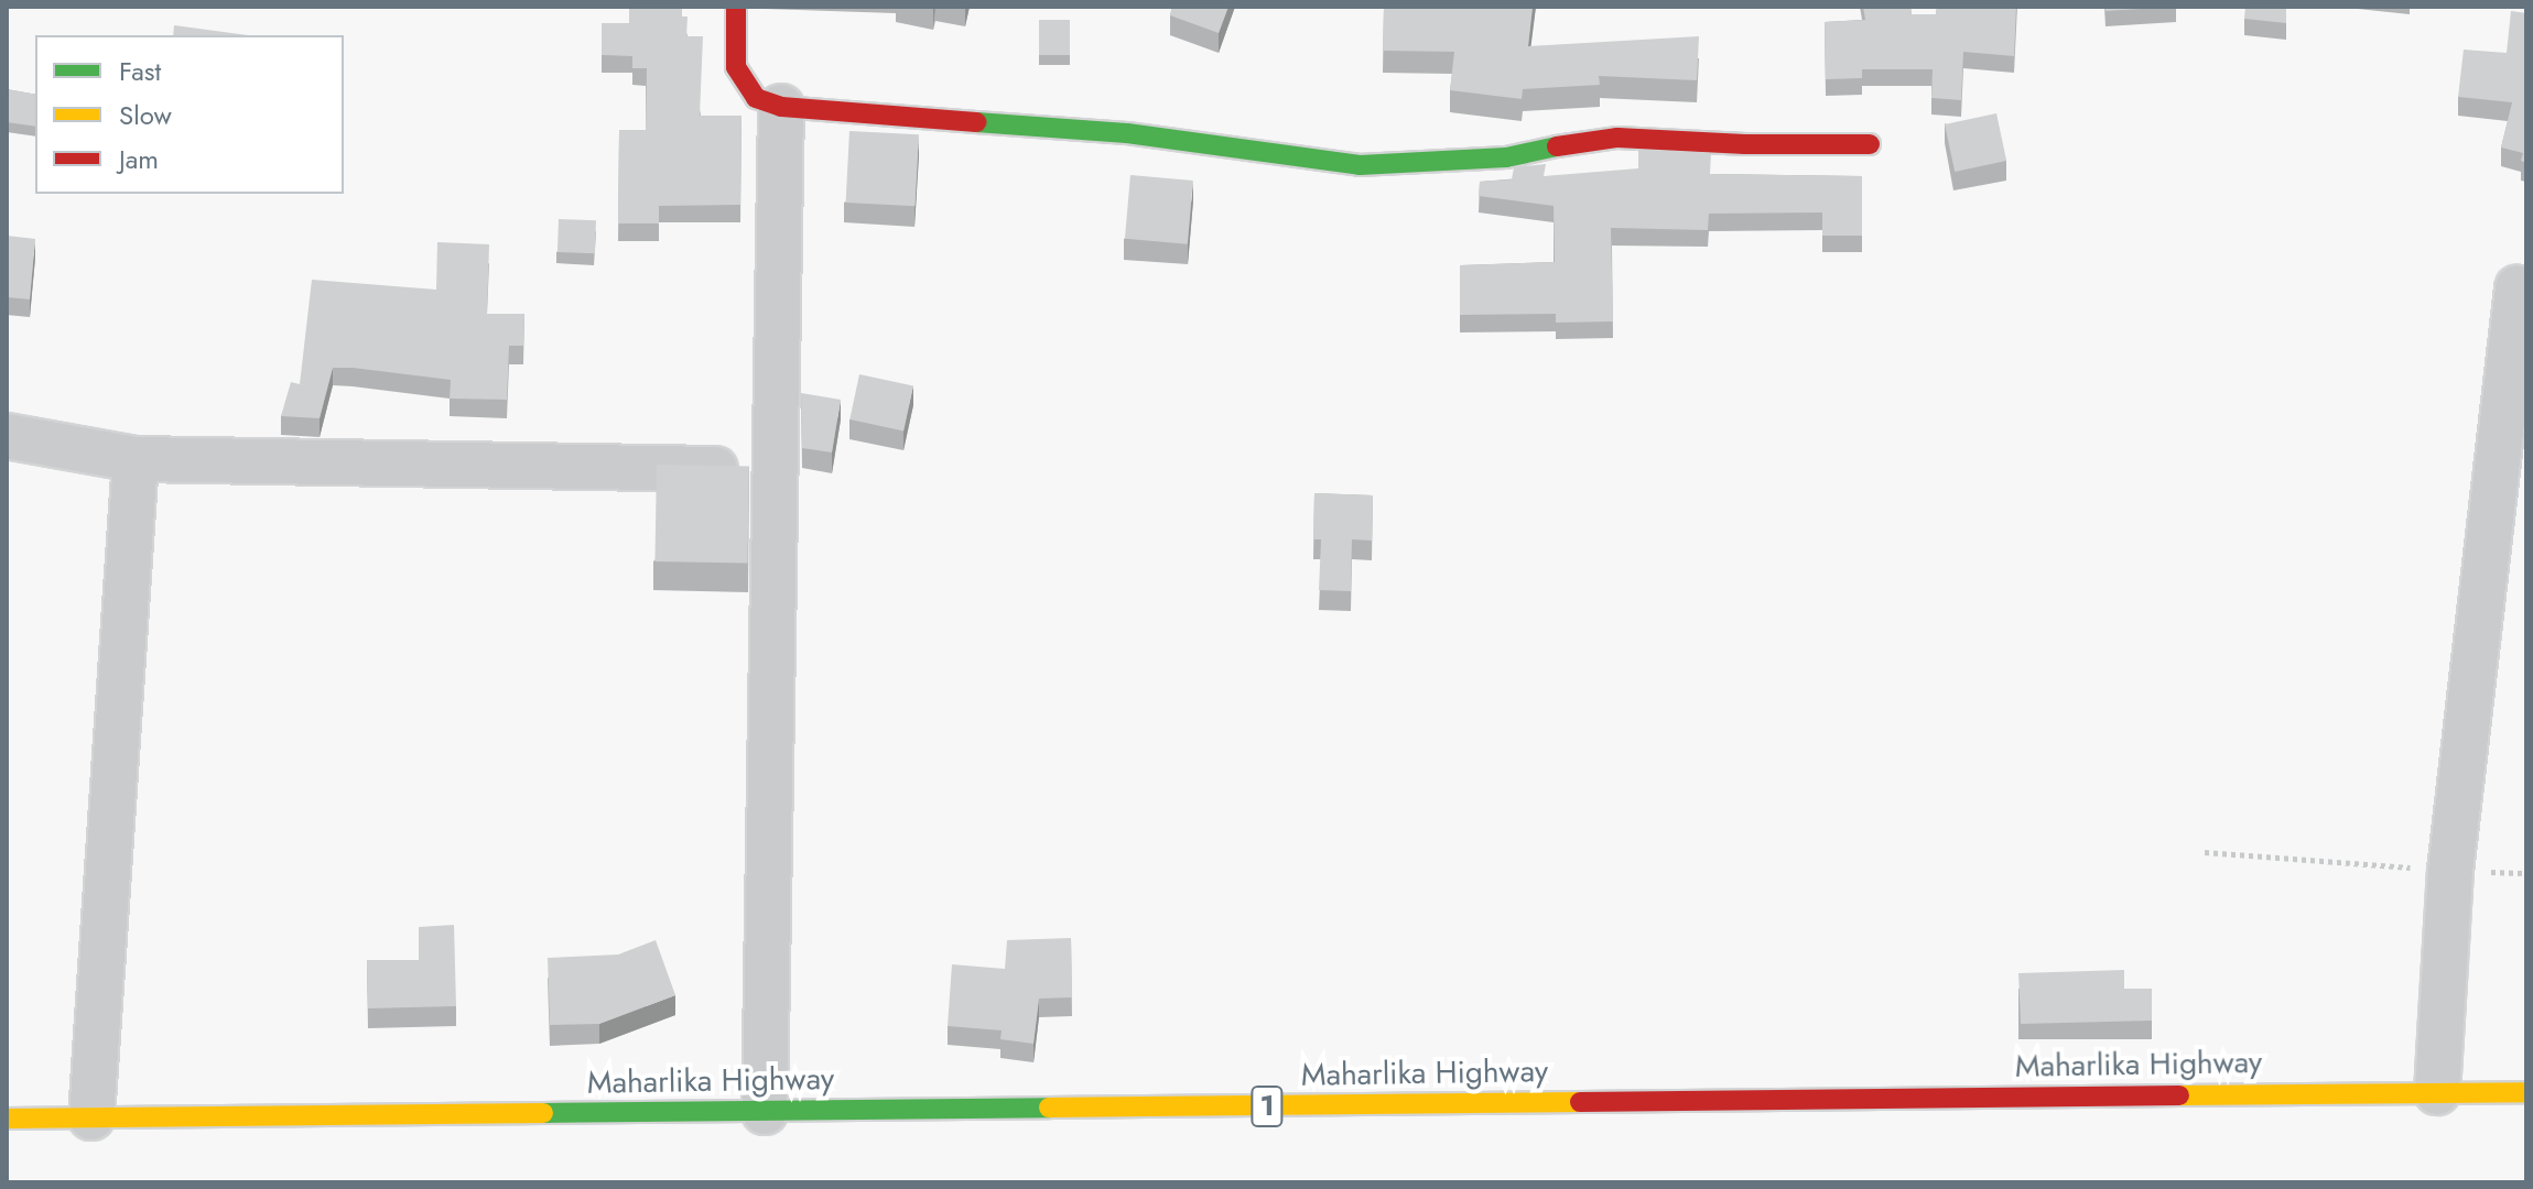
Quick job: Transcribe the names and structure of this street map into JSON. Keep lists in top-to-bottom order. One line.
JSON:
{"streets":{"main road":["Maharlika Highway","1"]},"legend":["Fast","Slow","Jam"]}
